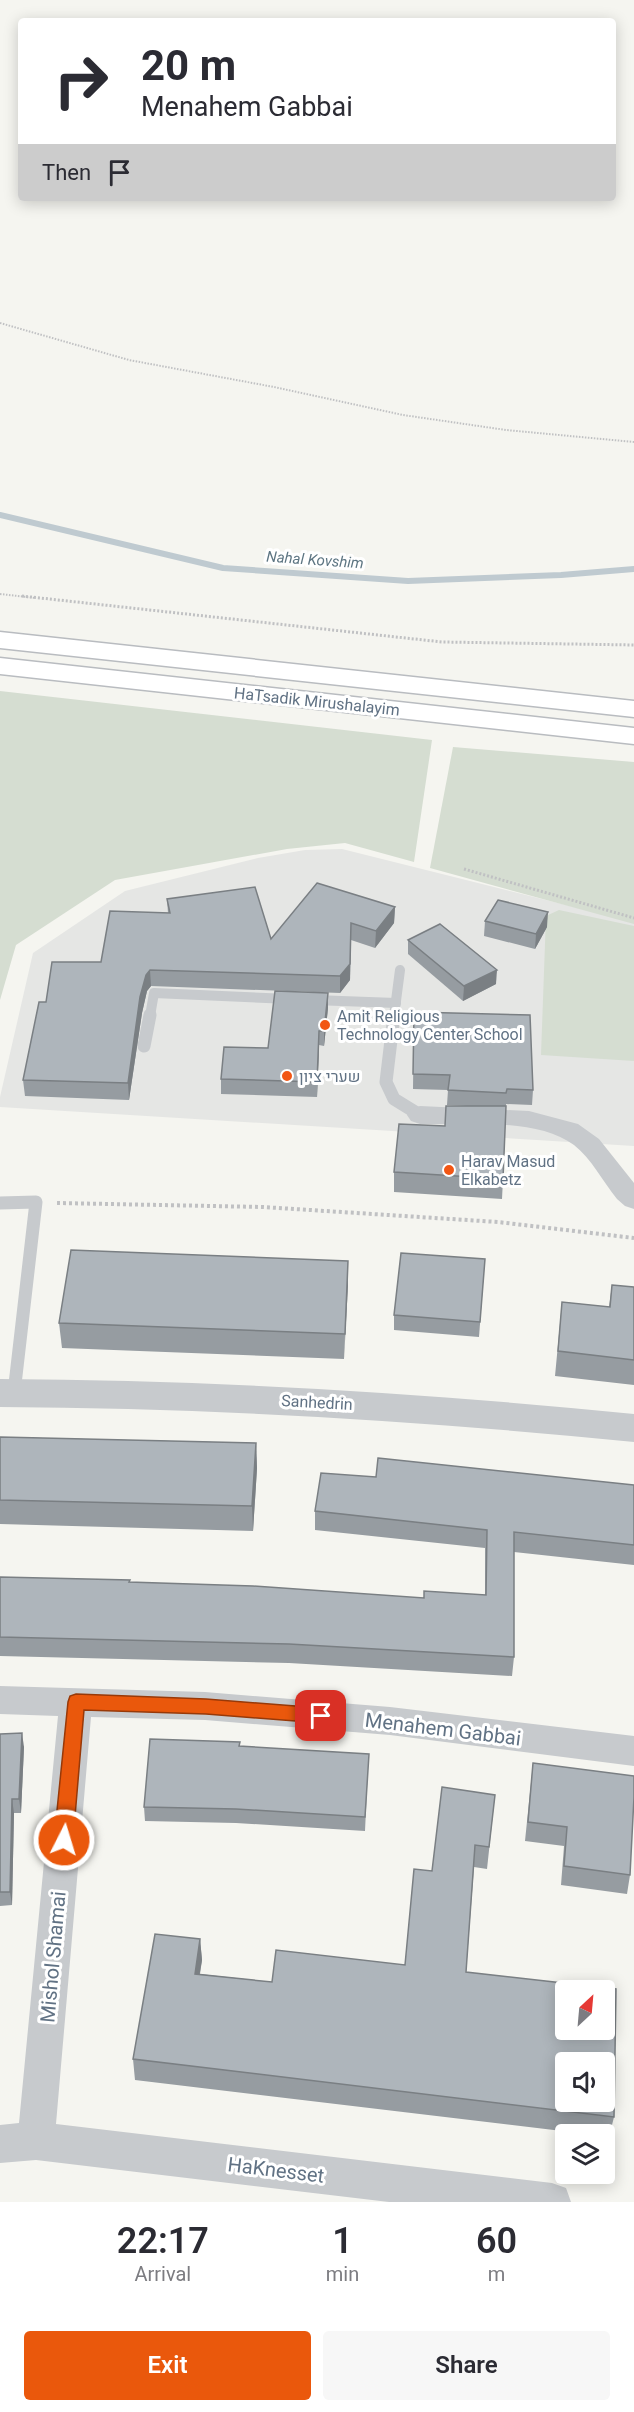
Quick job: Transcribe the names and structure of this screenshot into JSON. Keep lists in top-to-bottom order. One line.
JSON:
{"streets":{"main road":["HaTsadik Mirushalayim"],"street":["Sanhedrin","Menahem Gabbai","Mishol Shamai","HaKnesset"]},"crossings":[["Menahem Gabbai","Mishol Shamai"],["Mishol Shamai","HaKnesset"]],"water":["Nahal Kovshim"],"places":["Amit Religious Technology Center School","שערי ציון","Harav Masud Elkabetz"],"north":"top right","page":{"turn":["20 m","Menahem Gabbai"],"then":"Then","eta":["22:17","Arrival","1","min","60","m"],"buttons":["Exit","Share"]}}
